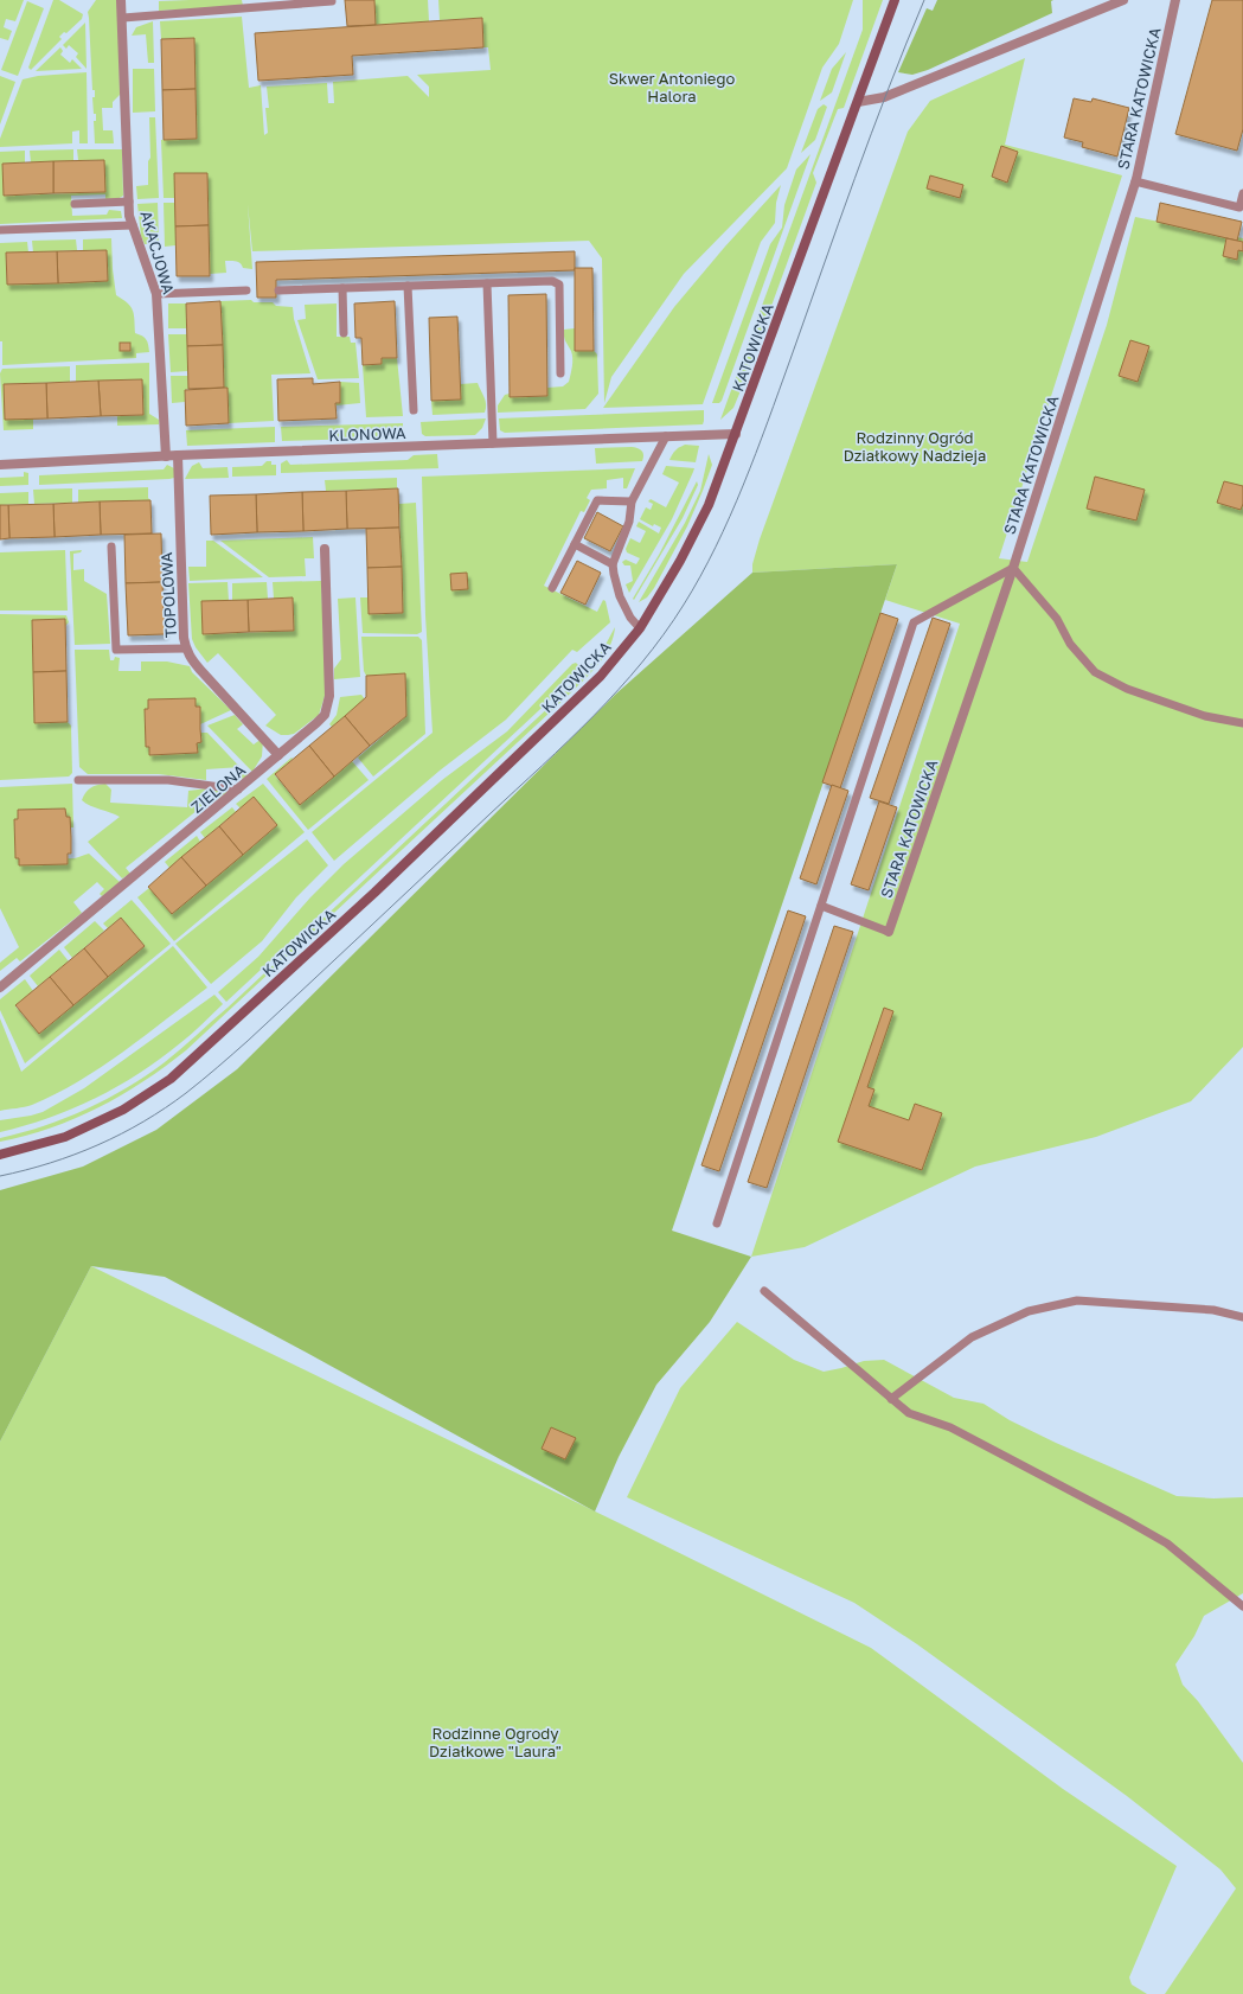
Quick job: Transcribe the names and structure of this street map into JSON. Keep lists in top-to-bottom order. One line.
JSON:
{"streets":{"main road":["KATOWICKA"],"street":["STARA KATOWICKA","AKACJOWA","KLONOWA","TOPOLOWA","ZIELONA"]},"crossings":[["AKACJOWA","KLONOWA"],["KATOWICKA","KLONOWA"],["KLONOWA","TOPOLOWA"],["TOPOLOWA","ZIELONA"]],"parks":["Skwer Antoniego Halora","Rodzinny Ogród Działkowy Nadzieja","Rodzinne Ogrody Działkowe \"Laura\""]}
